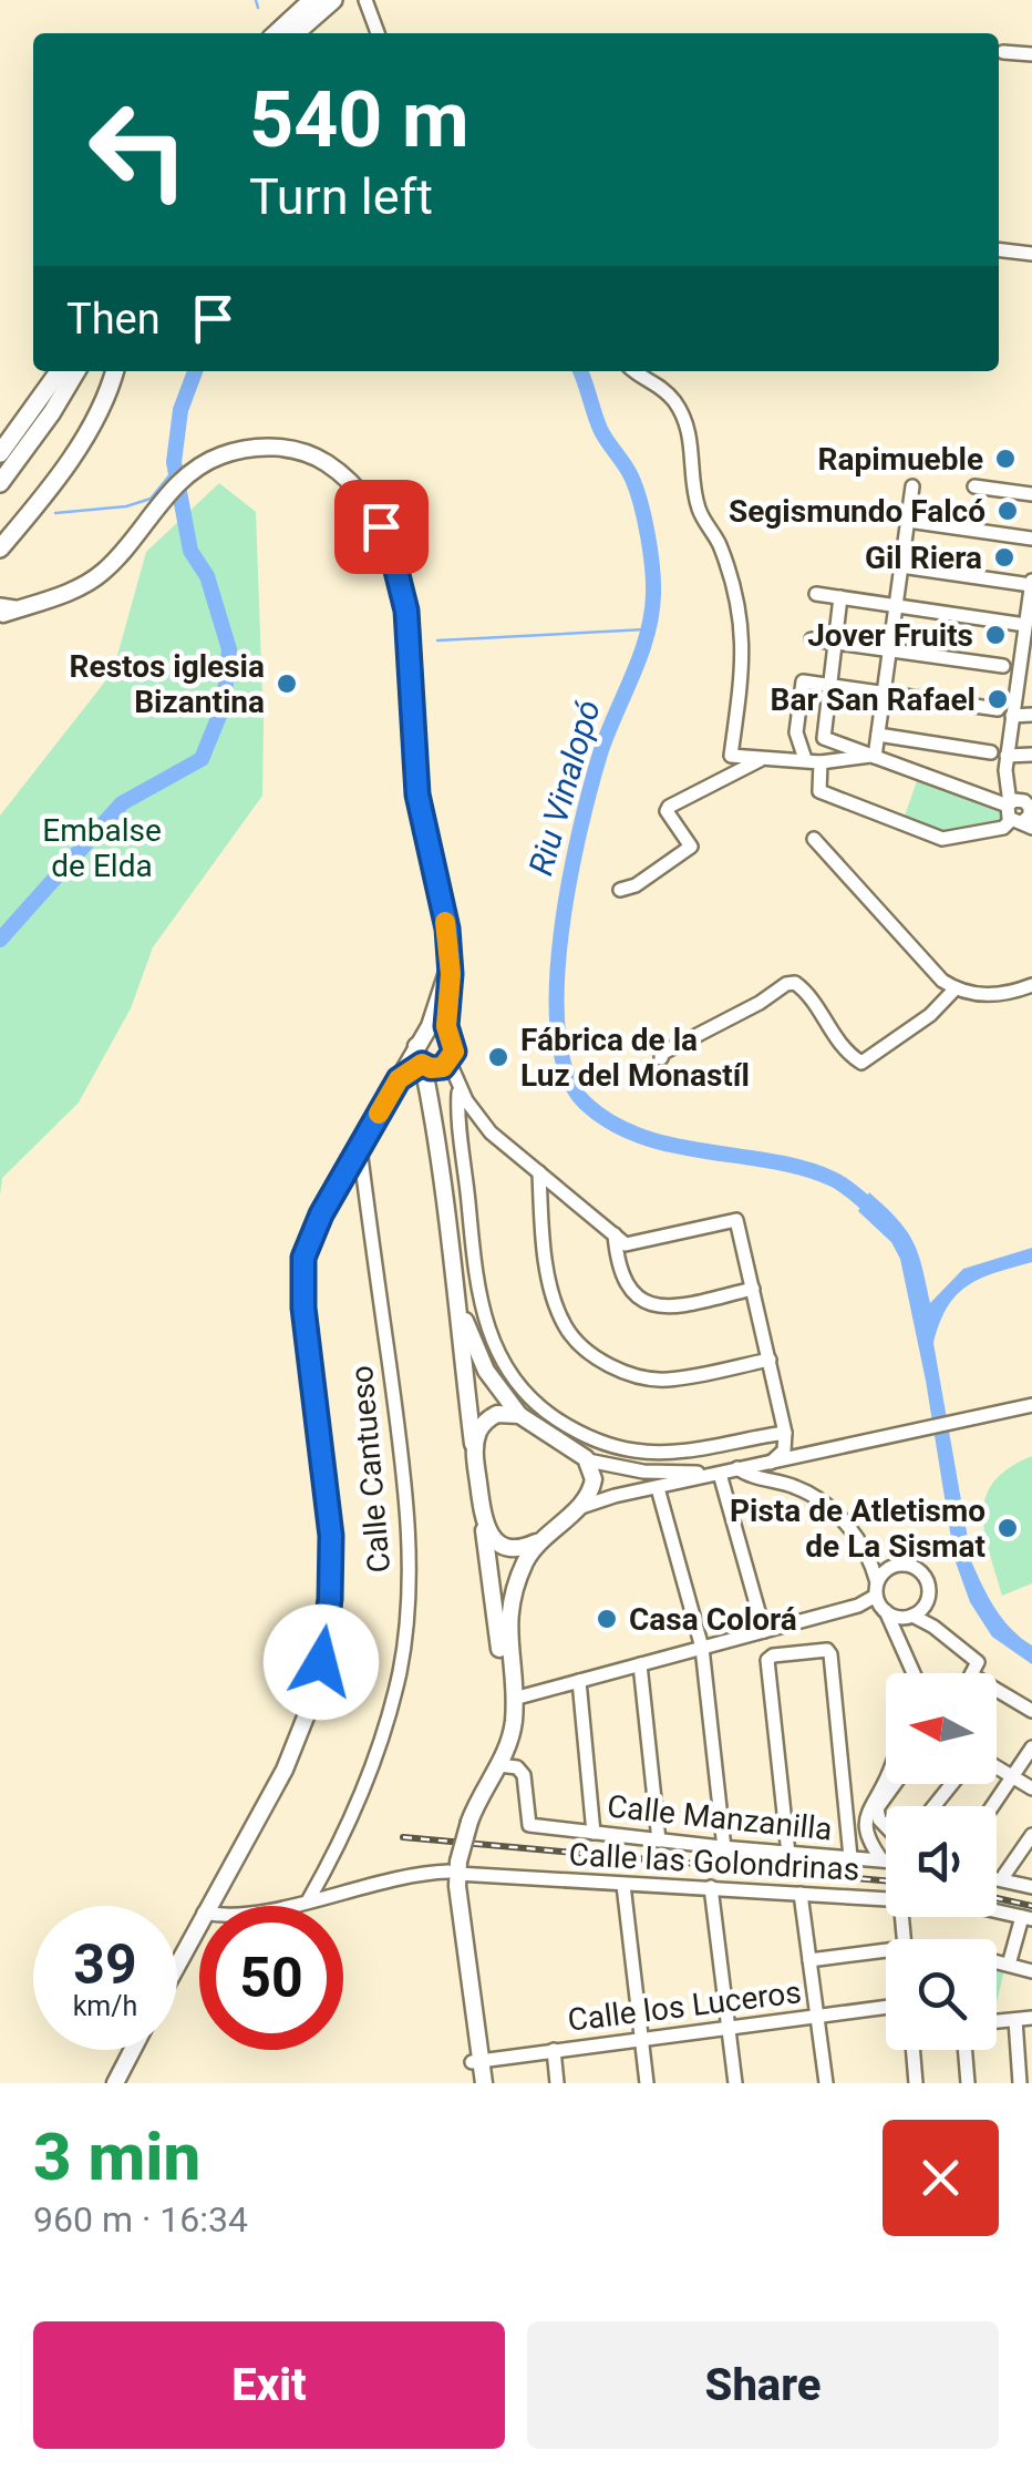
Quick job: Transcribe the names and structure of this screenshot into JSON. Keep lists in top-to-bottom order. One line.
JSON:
{"streets":{"street":["Calle Cantueso","Calle Manzanilla","Calle las Golondrinas","Calle los Luceros"]},"crossings":[["Calle Cantueso","Calle las Golondrinas"]],"water":["Riu Vinalopó"],"parks":["Embalse de Elda"],"places":["Rapimueble","Segismundo Falcó","Gil Riera","Jover Fruits","Restos iglesia Bizantina","Bar San Rafael","Fábrica de la Luz del Monastíl","Pista de Atletismo de La Sismat","Casa Colorá"],"north":"left","page":{"turn":["540 m","Turn left"],"then":"Then","speed":"39 km/h","limit":"50","heading":["3 min","960 m · 16:34"],"buttons":["Exit","Share"]}}
